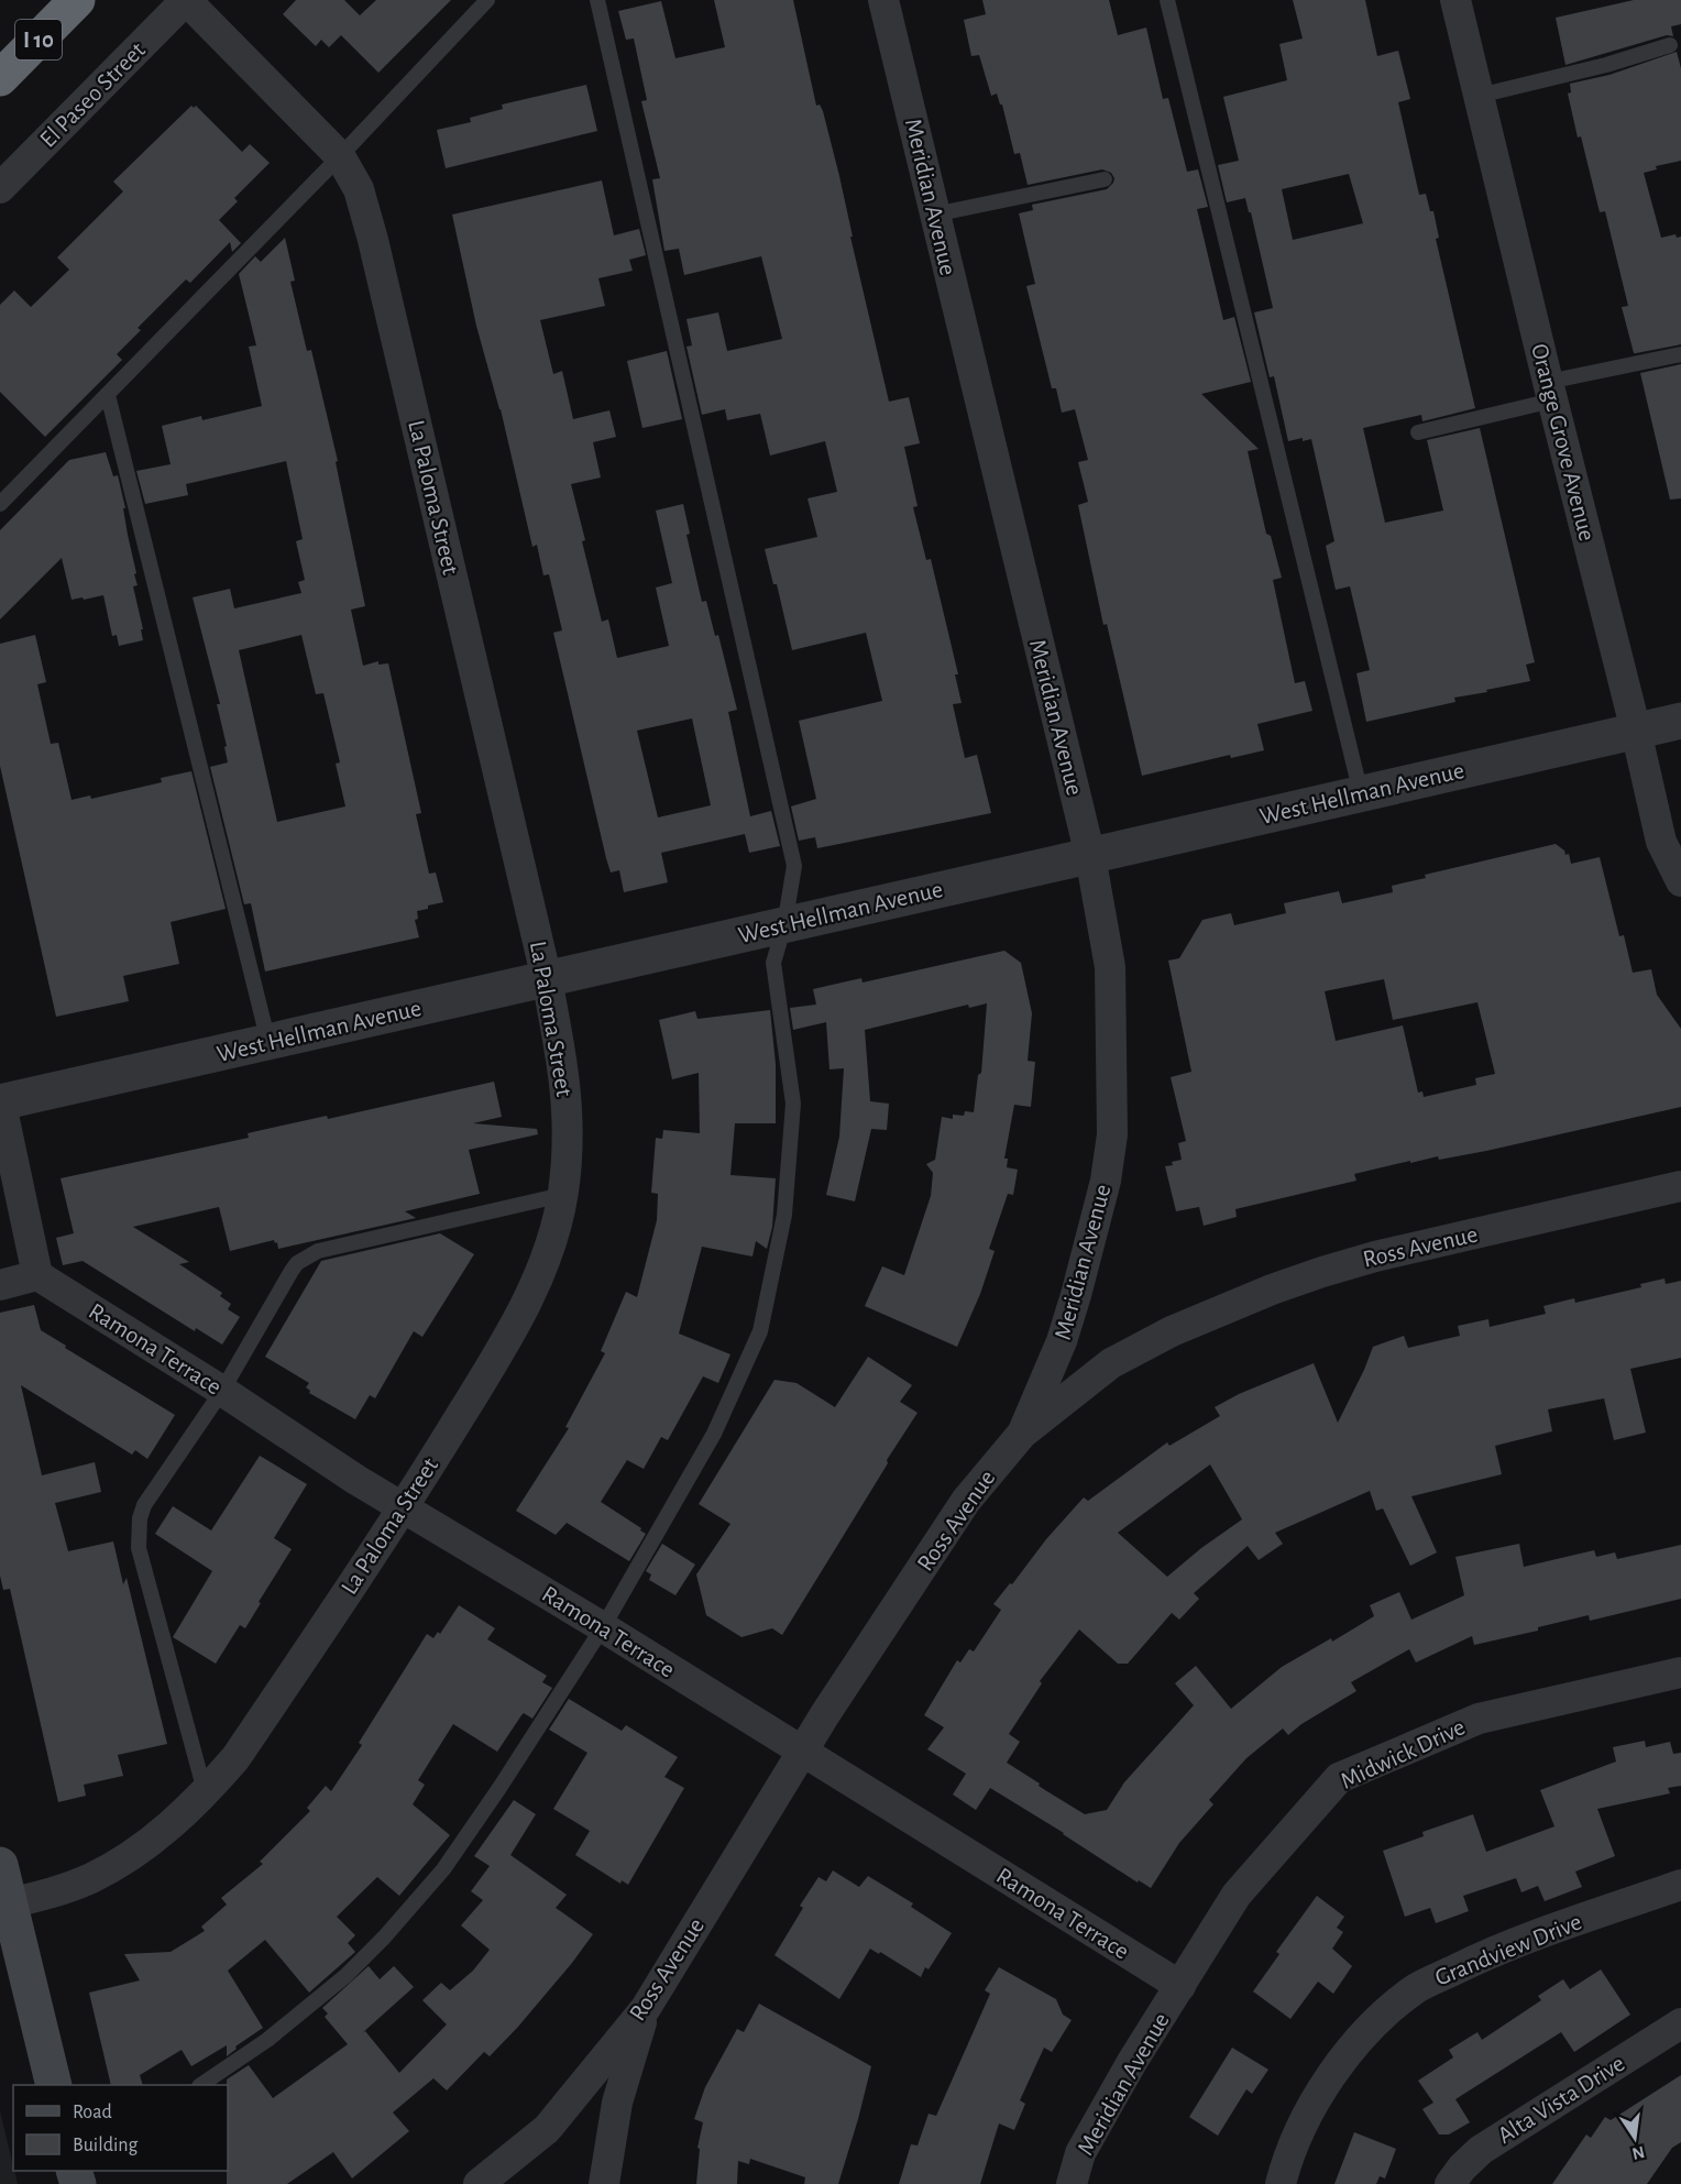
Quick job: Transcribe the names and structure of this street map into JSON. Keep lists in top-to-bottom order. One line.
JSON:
{"streets":{"highway":["I 10"],"street":["El Paseo Street","Meridian Avenue","Orange Grove Avenue","La Paloma Street","West Hellman Avenue","Ross Avenue","Ramona Terrace","Midwick Drive","Grandview Drive","Alta Vista Drive"]},"crossings":[["El Paseo Street","La Paloma Street"],["Meridian Avenue","West Hellman Avenue"],["Meridian Avenue","Ross Avenue"],["Meridian Avenue","Ramona Terrace"],["Meridian Avenue","Midwick Drive"],["Orange Grove Avenue","West Hellman Avenue"],["La Paloma Street","West Hellman Avenue"],["La Paloma Street","Ramona Terrace"],["Ross Avenue","Ramona Terrace"],["Ramona Terrace","Midwick Drive"]],"legend":["Road","Building"],"north":"bottom"}
